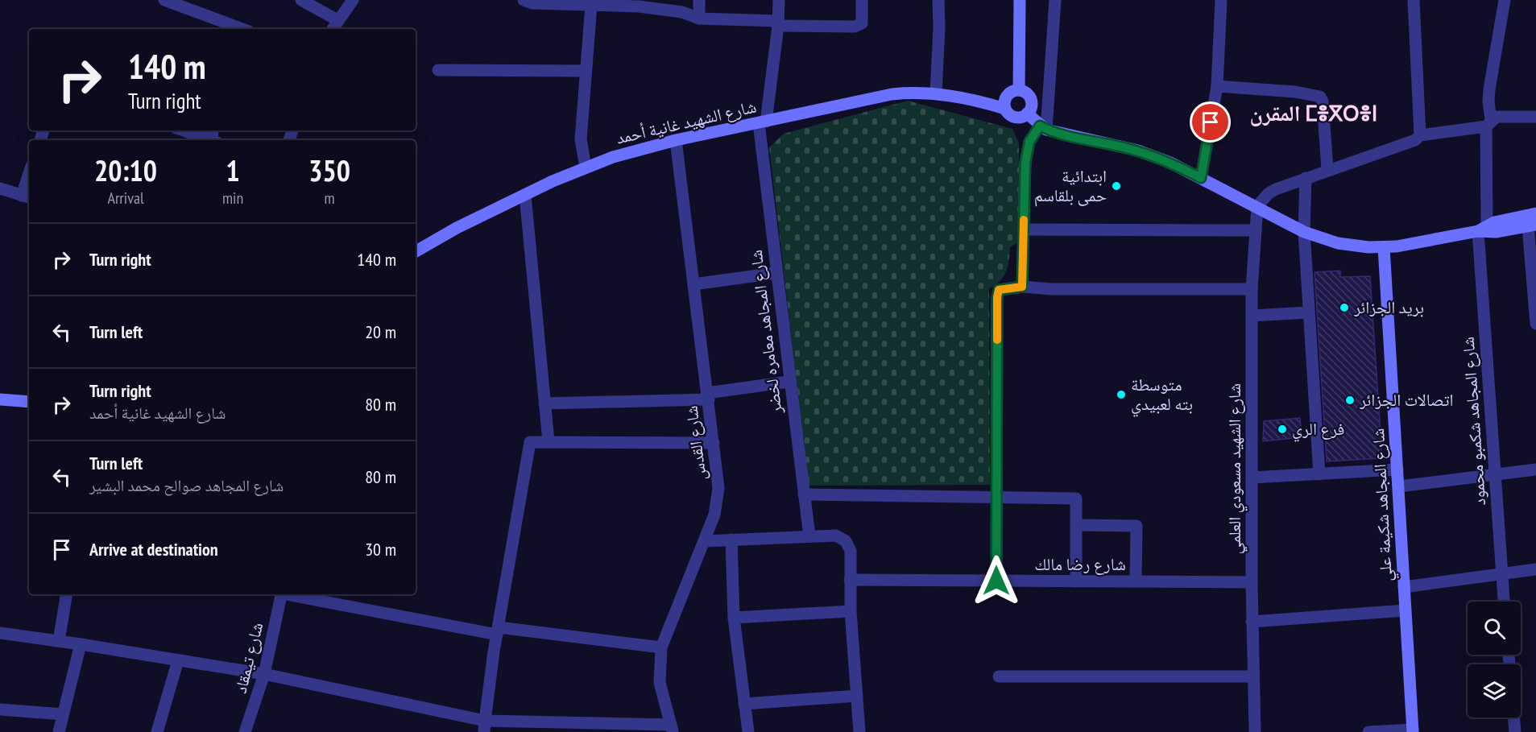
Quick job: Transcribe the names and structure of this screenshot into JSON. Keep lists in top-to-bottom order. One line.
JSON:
{"streets":{"main road":["شارع الشهيد غانية أحمد","شارع المجاهد شكيمة علي"],"street":["شارع المجاهد معامره لخضر","شارع المجاهد شكمبو محمود","شارع القدس","شارع الشهيد مسعودي العلمي","شارع رضا مالك","شارع تيمقاد"]},"crossings":[["شارع الشهيد غانية أحمد","شارع المجاهد معامره لخضر"],["شارع الشهيد غانية أحمد","شارع القدس"],["شارع الشهيد مسعودي العلمي","شارع رضا مالك"]],"districts":["المقرن ⵎⴻⴳⵔⴻⵏ"],"places":["ابتدائية حمى بلقاسم","بريد الجزائر","متوسطة بته لعبيدي","اتصالات الجزائر","فرع الري"],"page":{"turn":["140 m","Turn right"],"eta":["20:10","Arrival","1","min","350","m"],"list":[{"name":"Turn right","value":"140 m"},{"name":"Turn left","value":"20 m"},{"name":"Turn right","note":"شارع الشهيد غانية أحمد","value":"80 m"},{"name":"Turn left","note":"شارع المجاهد صوالح محمد البشير","value":"80 m"},{"name":"Arrive at destination","value":"30 m"}]}}
